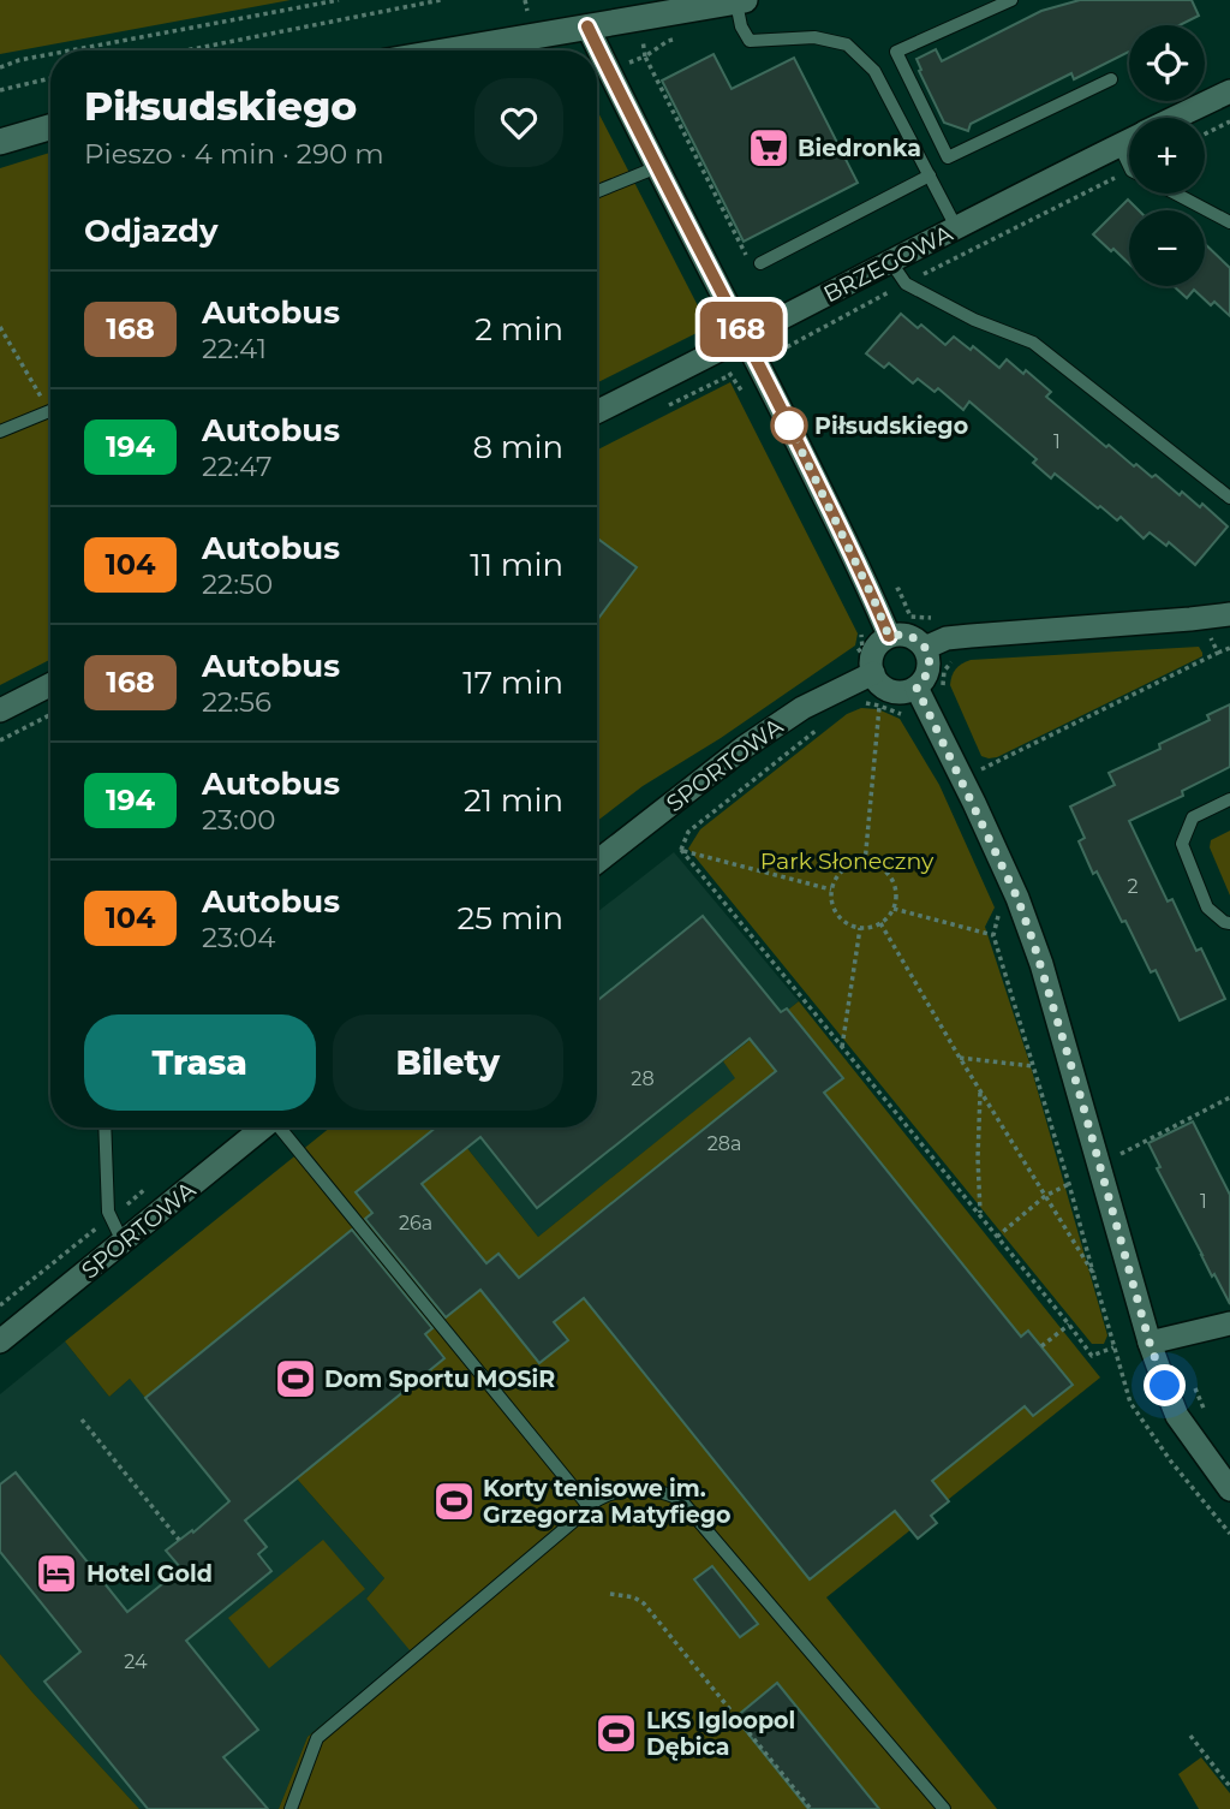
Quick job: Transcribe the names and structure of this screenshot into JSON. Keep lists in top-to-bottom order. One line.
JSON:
{"streets":{"street":["BRZEGOWA","SPORTOWA"]},"parks":["Park Słoneczny"],"places":{"supermarket":["Biedronka"],"other":["Piłsudskiego"],"sports":["Dom Sportu MOSiR","Korty tenisowe im. Grzegorza Matyfiego","LKS Igloopol Dębica"],"hotel":["Hotel Gold"]},"lines":["bus line 168"],"house_numbers":["1","2","28","28a","1","26a","24"],"page":{"on_map":"168","map_buttons":["+","−"],"heading":[["Piłsudskiego","Pieszo · 4 min · 290 m"],"Odjazdy"],"list":[{"mark":"168","name":"Autobus","note":"22:41","value":"2 min"},{"mark":"194","name":"Autobus","note":"22:47","value":"8 min"},{"mark":"104","name":"Autobus","note":"22:50","value":"11 min"},{"mark":"168","name":"Autobus","note":"22:56","value":"17 min"},{"mark":"194","name":"Autobus","note":"23:00","value":"21 min"},{"mark":"104","name":"Autobus","note":"23:04","value":"25 min"}],"buttons":["Trasa","Bilety"]}}
